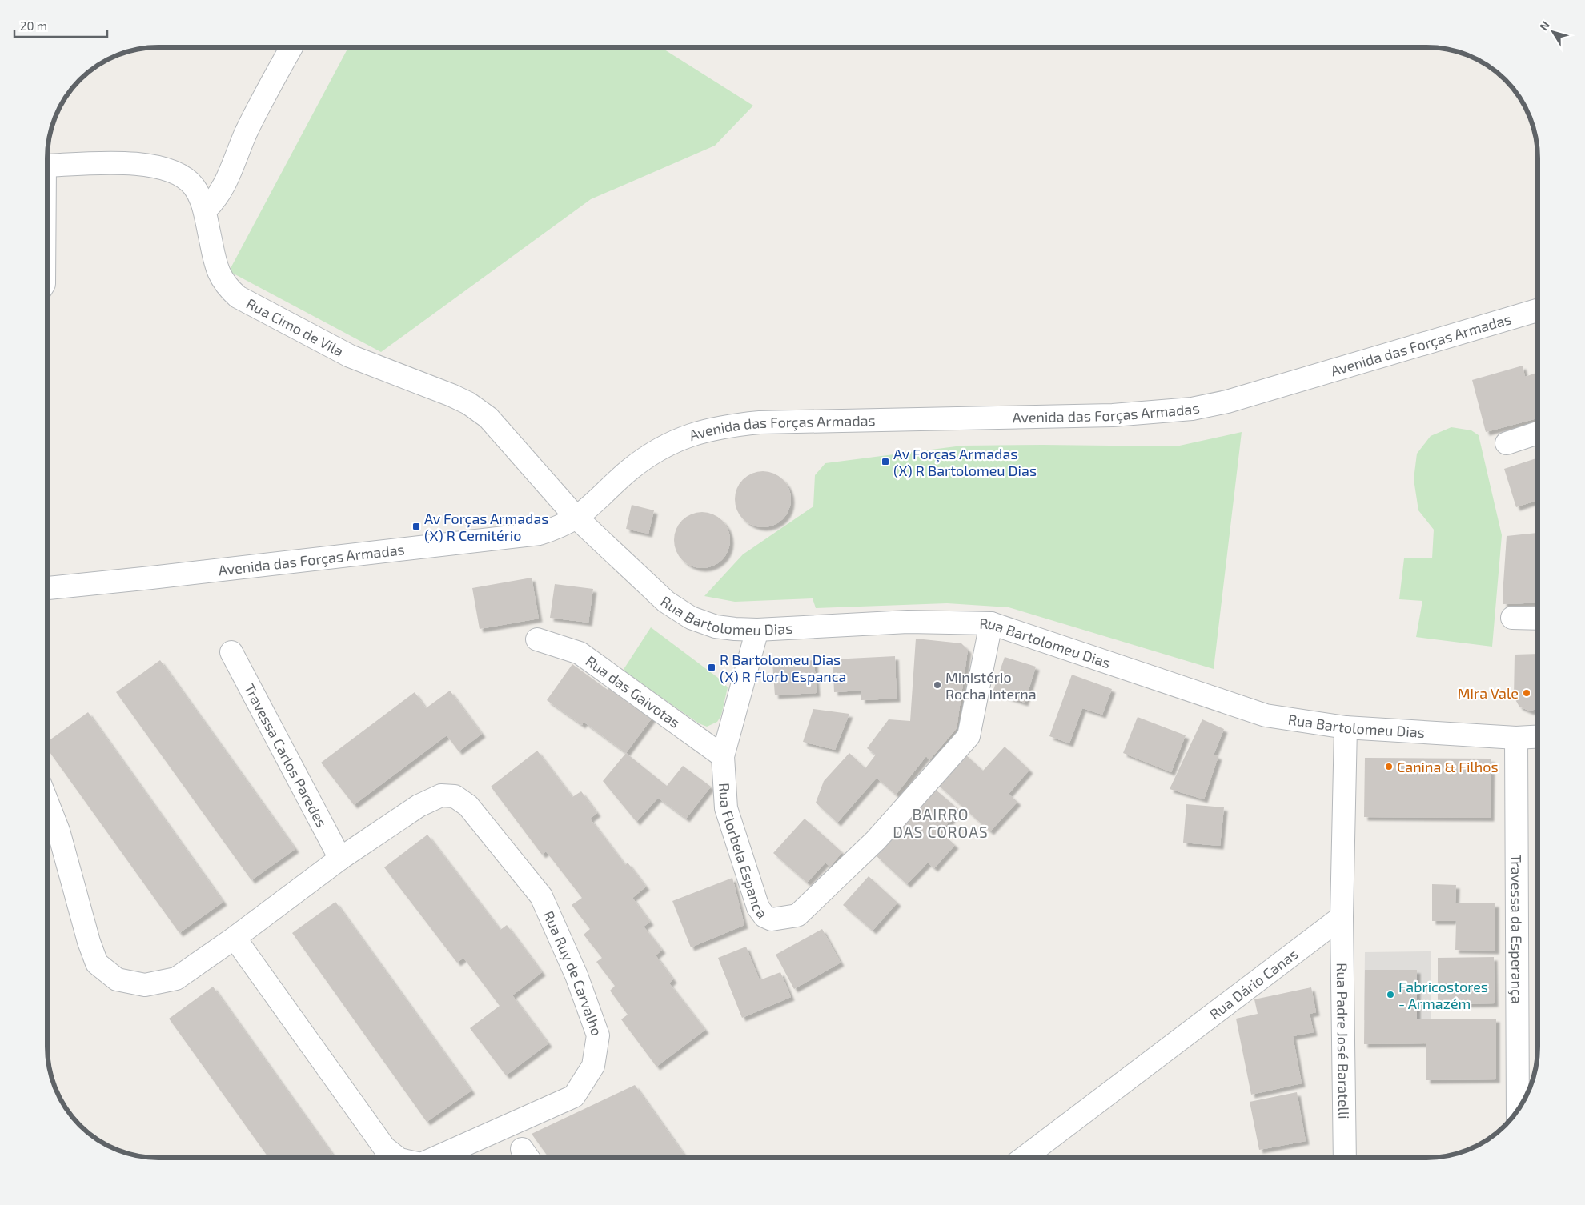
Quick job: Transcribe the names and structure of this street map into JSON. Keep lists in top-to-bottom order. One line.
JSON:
{"streets":{"street":["Rua Cimo de Vila","Avenida das Forças Armadas","Rua Bartolomeu Dias","Rua das Gaivotas","Travessa Carlos Paredes","Rua Florbela Espanca","Travessa da Esperança","Rua Ruy de Carvalho","Rua Dário Canas","Rua Padre José Baratelli"]},"crossings":[["Rua Cimo de Vila","Avenida das Forças Armadas"],["Rua Cimo de Vila","Rua Bartolomeu Dias"],["Avenida das Forças Armadas","Rua Bartolomeu Dias"],["Rua Bartolomeu Dias","Rua Florbela Espanca"],["Rua Bartolomeu Dias","Travessa da Esperança"],["Rua das Gaivotas","Rua Florbela Espanca"],["Travessa Carlos Paredes","Rua Ruy de Carvalho"],["Rua Dário Canas","Rua Padre José Baratelli"]],"districts":["BAIRRO DAS COROAS"],"places":{"transit":["Av Forças Armadas (X) R Bartolomeu Dias","Av Forças Armadas (X) R Cemitério","R Bartolomeu Dias (X) R Florb Espanca"],"other":["Ministério Rocha Interna","Mira Vale","Canina & Filhos","Fabricostores - Armazém"]},"scale_bar":"20 m","north":"top left"}
